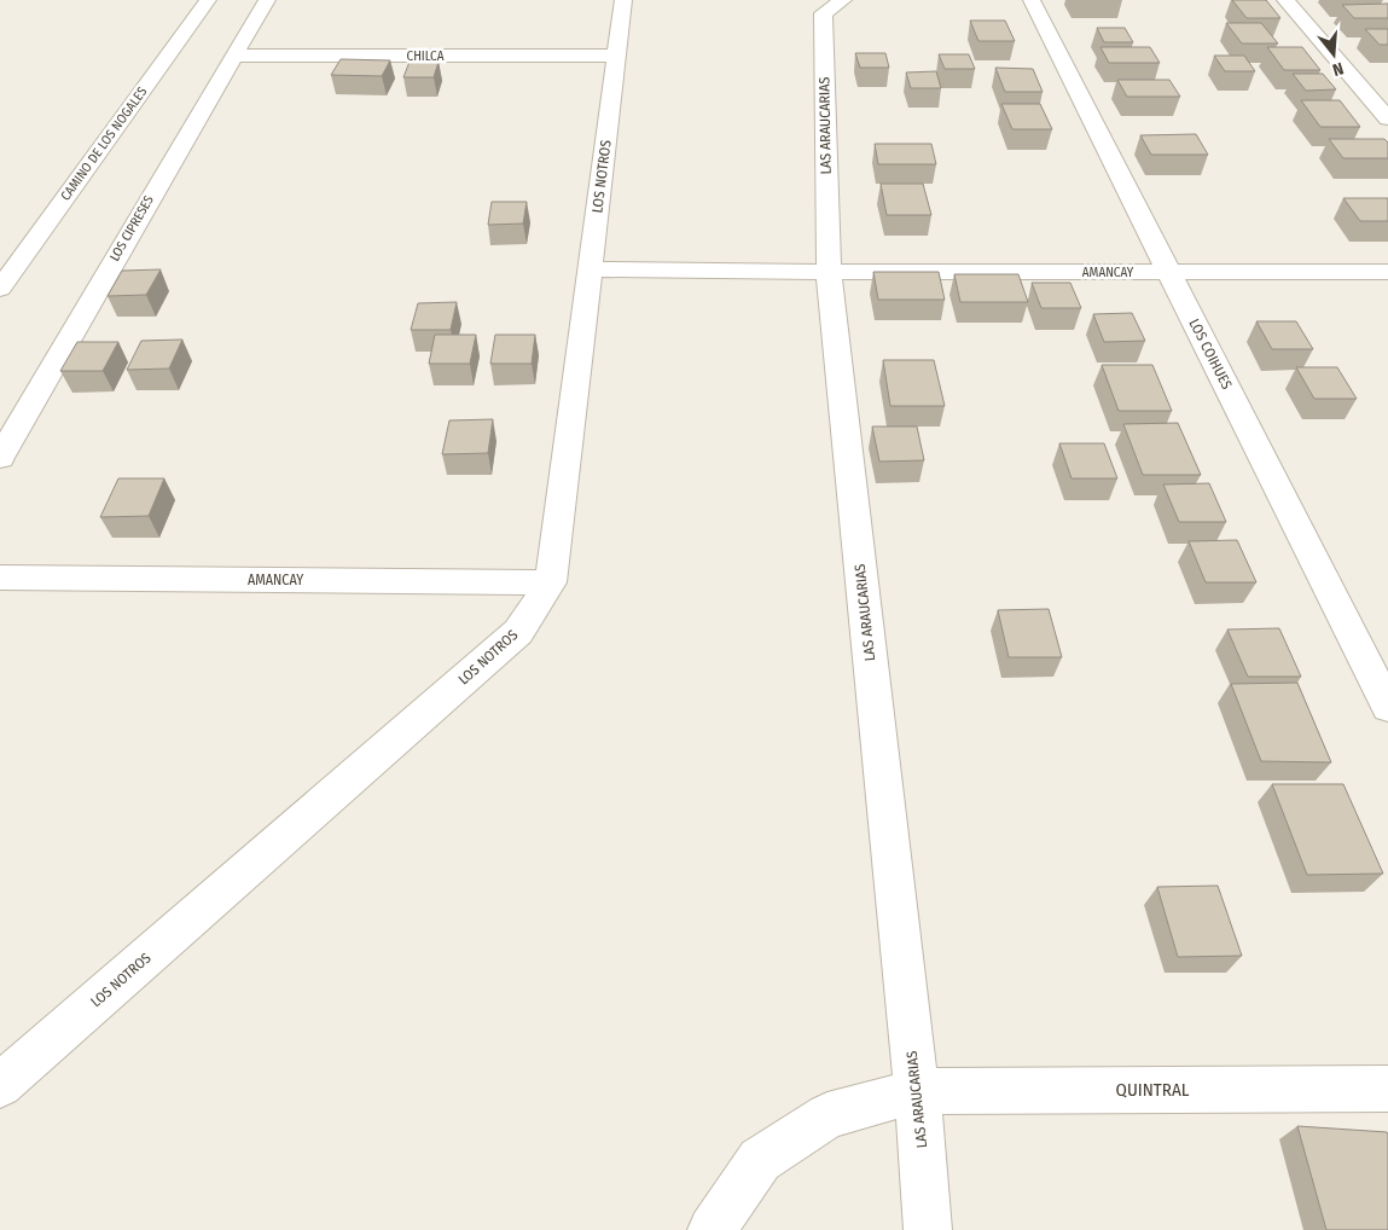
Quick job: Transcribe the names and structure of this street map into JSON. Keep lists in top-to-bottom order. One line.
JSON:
{"streets":{"street":["CHILCA","LAS ARAUCARIAS","CAMINO DE LOS NOGALES","LOS NOTROS","LOS CIPRESES","AMANCAY","LOS COIHUES","QUINTRAL"]},"crossings":[["CHILCA","LOS NOTROS"],["CHILCA","LOS CIPRESES"],["LAS ARAUCARIAS","AMANCAY"],["LAS ARAUCARIAS","QUINTRAL"],["LOS NOTROS","AMANCAY"],["AMANCAY","LOS COIHUES"]],"north":"bottom"}
